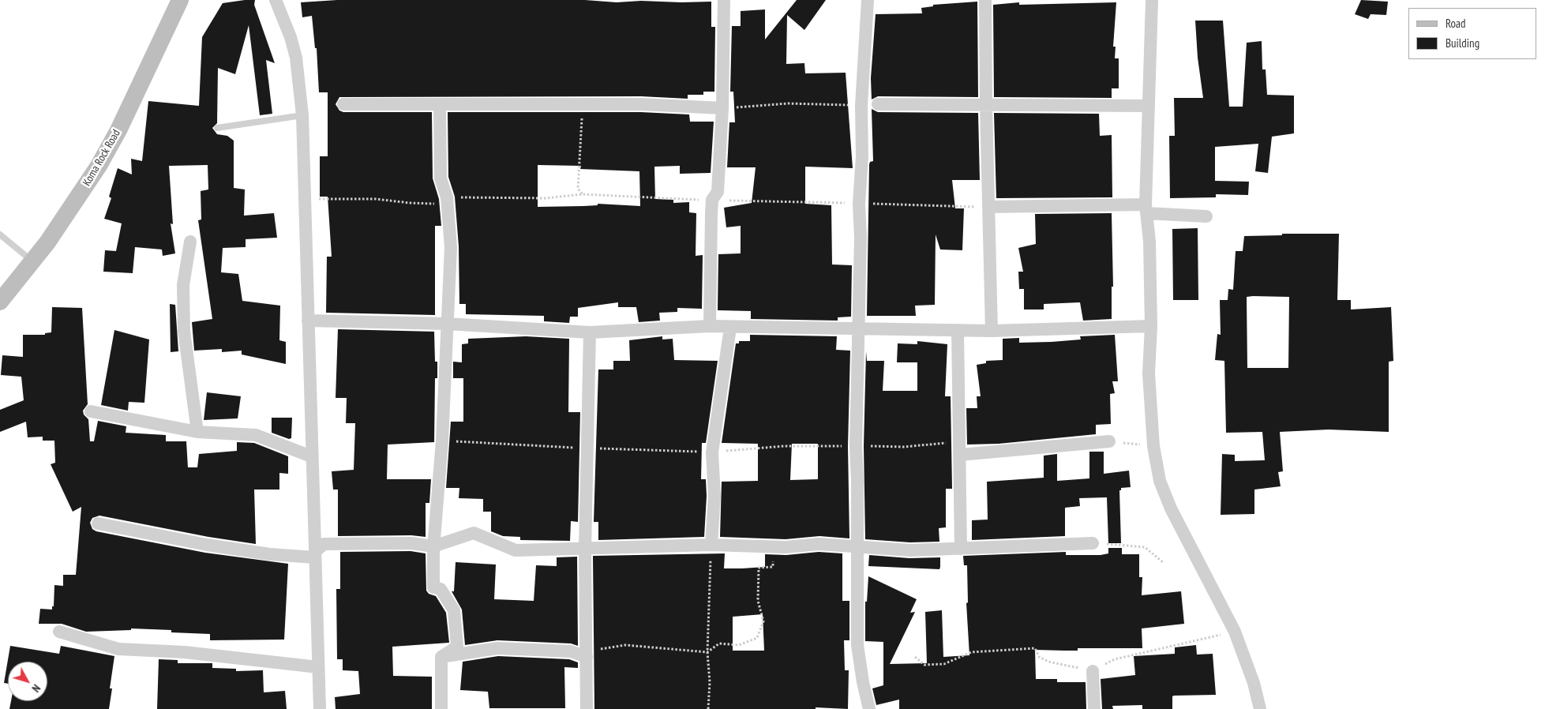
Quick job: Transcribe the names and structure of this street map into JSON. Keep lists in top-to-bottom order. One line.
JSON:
{"streets":{"main road":["Koma Rock Road"]},"legend":["Road","Building"],"north":"bottom right"}
